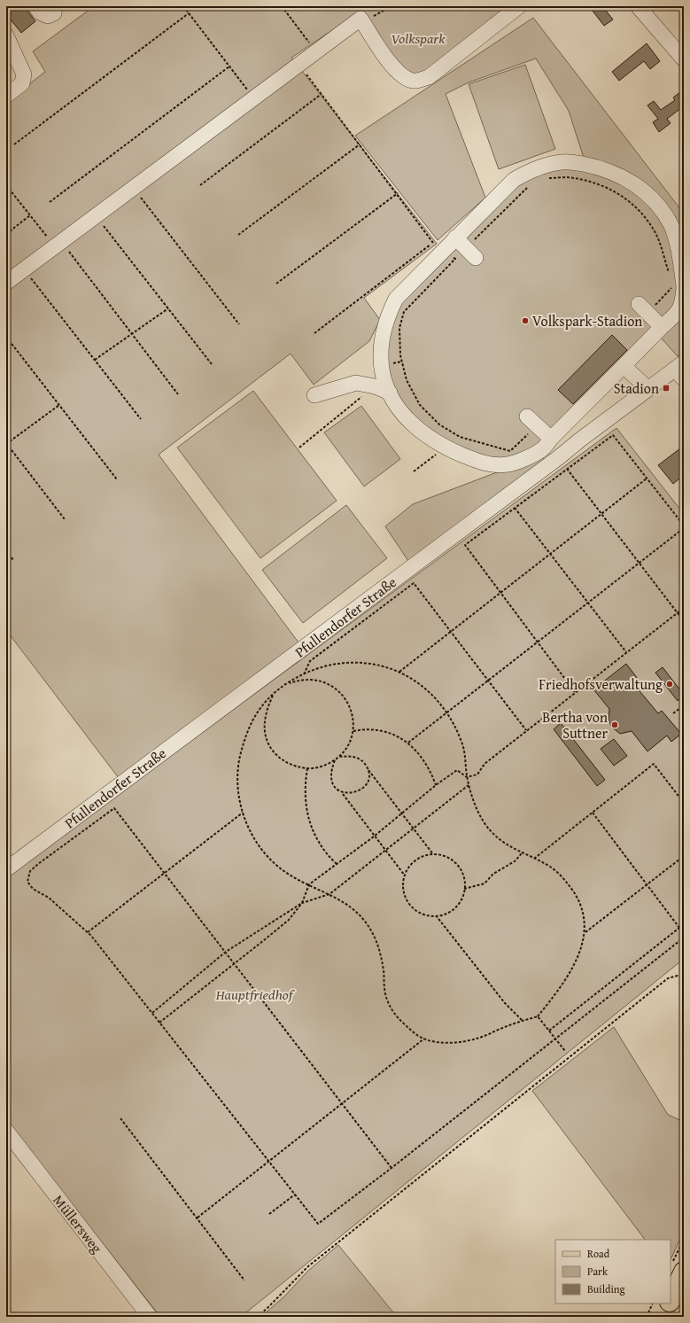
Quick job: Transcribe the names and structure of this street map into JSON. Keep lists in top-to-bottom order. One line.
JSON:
{"streets":{"street":["Pfullendorfer Straße","Müllersweg"]},"parks":["Volkspark","Hauptfriedhof"],"places":{"other":["Volkspark-Stadion","Friedhofsverwaltung","Bertha von Suttner"],"transit":["Stadion"]},"legend":["Road","Park","Building"]}
